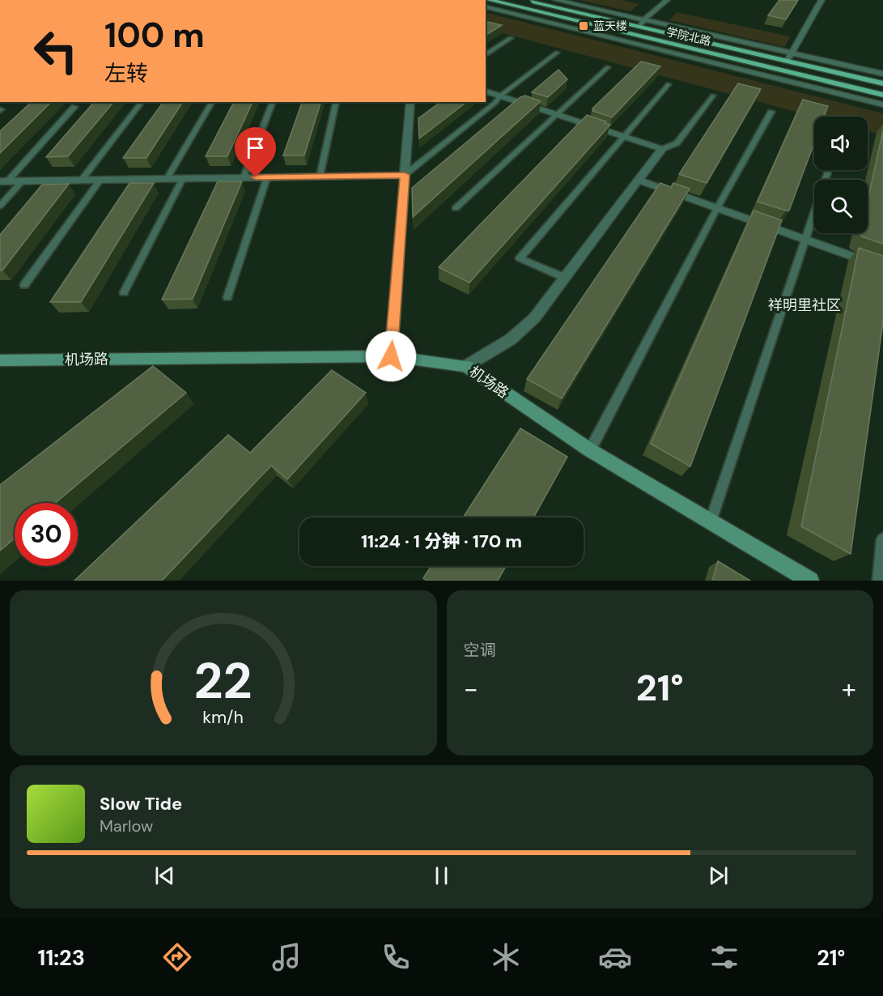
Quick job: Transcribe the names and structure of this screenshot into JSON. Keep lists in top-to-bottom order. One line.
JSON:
{"streets":{"main road":["学院北路"],"street":["机场路"]},"districts":["祥明里社区"],"places":{"transit":["蓝天楼"]},"page":{"turn":["100 m","左转"],"limit":"30","trip":"11:24 · 1 分钟 · 170 m","tile":"空调","heat":["−","21°","+"],"song":["Slow Tide","Marlow"],"tabs":["11:23","21°"],"gauge":["22","km/h"]}}
